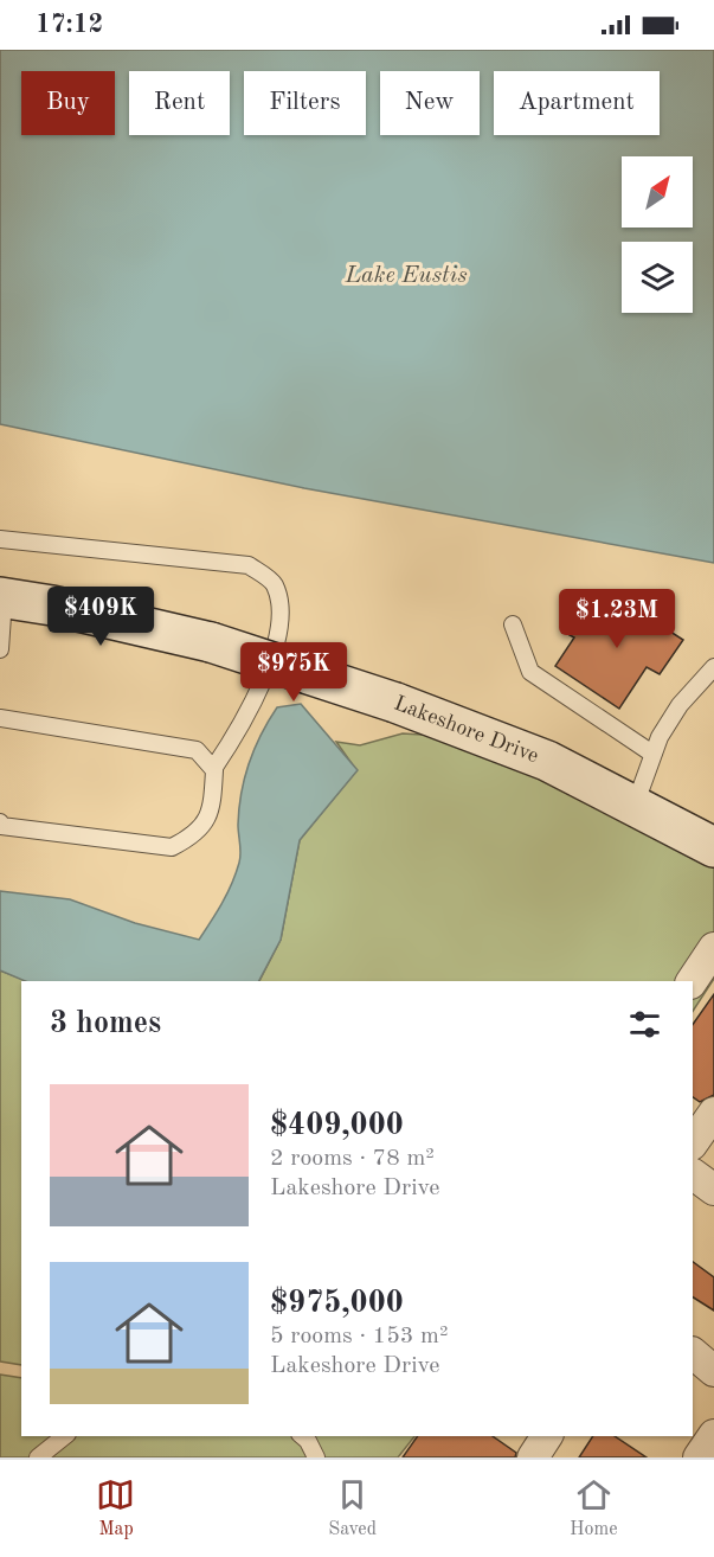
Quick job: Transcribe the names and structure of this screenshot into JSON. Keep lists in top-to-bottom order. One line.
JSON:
{"streets":{"street":["Lakeshore Drive"]},"water":["Lake Eustis"],"north":"top right","page":{"status":"17:12","chip":["Buy","Rent","Filters","New","Apartment"],"price":["$409K","$1.23M","$975K"],"heading":"3 homes","list":[{"name":"$409,000","note":"2 rooms · 78 m² · Lakeshore Drive"},{"name":"$975,000","note":"5 rooms · 153 m² · Lakeshore Drive"}],"tabs":["Map","Saved","Home"]}}
